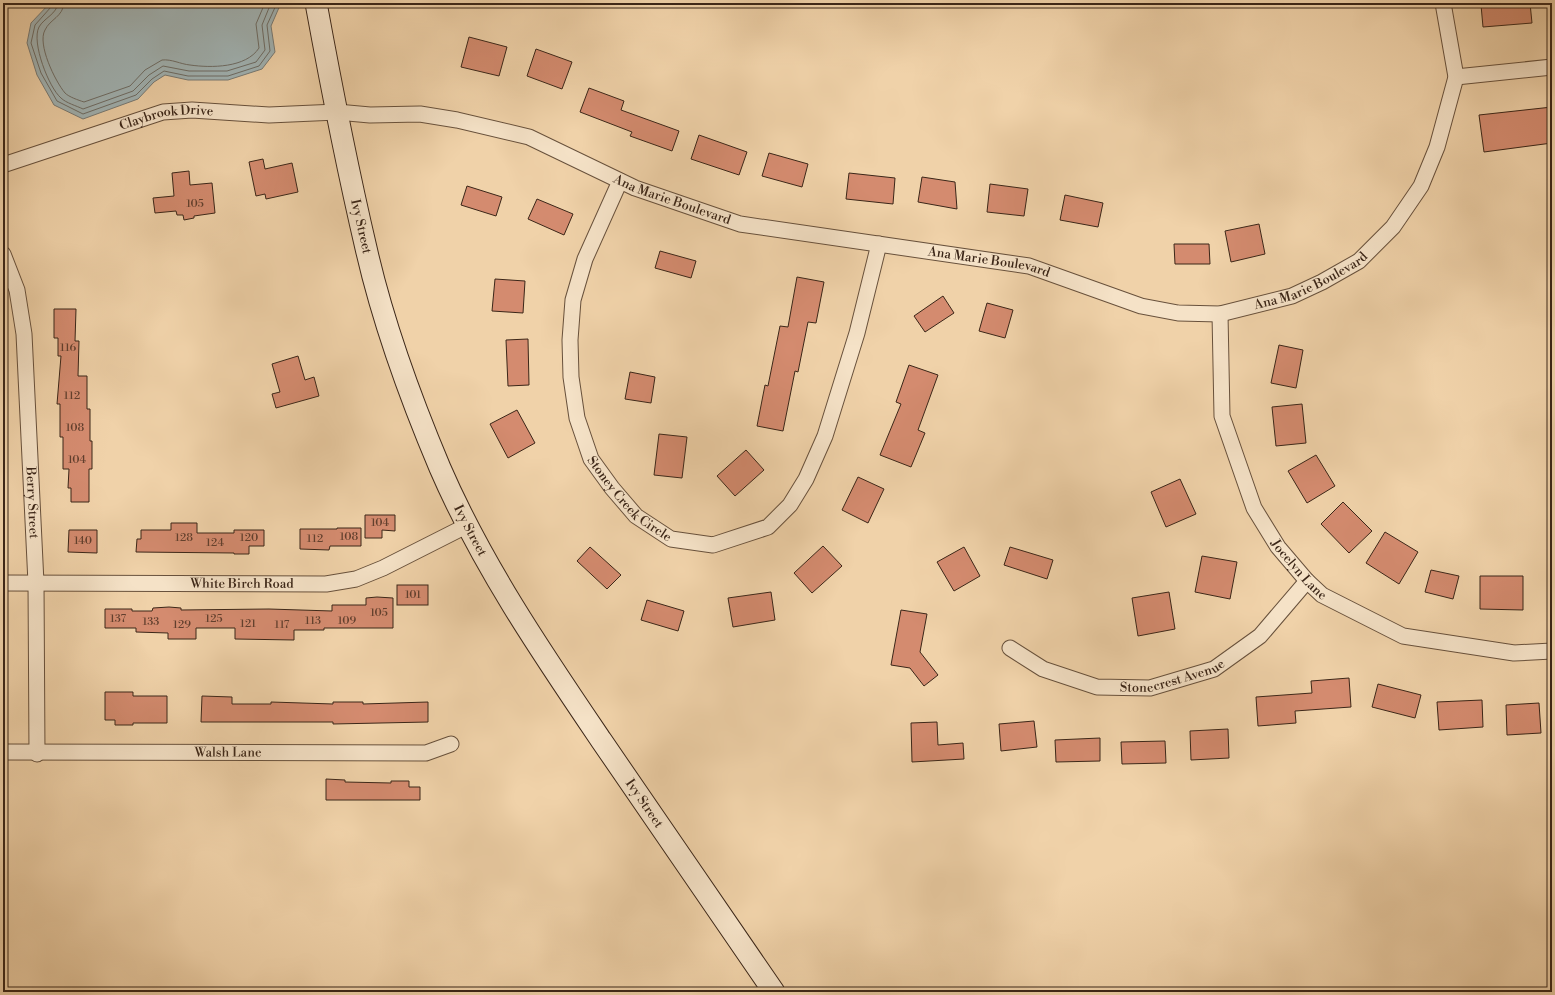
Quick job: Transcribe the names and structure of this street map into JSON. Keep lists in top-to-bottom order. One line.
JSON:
{"streets":{"main road":["Ivy Street"],"street":["Claybrook Drive","Ana Marie Boulevard","Stoney Creek Circle","Berry Street","Jocelyn Lane","White Birch Road","Stonecrest Avenue","Walsh Lane"]},"crossings":[["Claybrook Drive","Ana Marie Boulevard"],["Claybrook Drive","Ivy Street"],["Ana Marie Boulevard","Ivy Street"],["Ana Marie Boulevard","Stoney Creek Circle"],["Ana Marie Boulevard","Jocelyn Lane"],["Ivy Street","White Birch Road"],["Berry Street","White Birch Road"],["Berry Street","Walsh Lane"],["Jocelyn Lane","Stonecrest Avenue"]],"house_numbers":["105","116","112","108","104","104","108","128","120","112","140","124","101","105","137","125","113","109","133","121","129","117"]}
